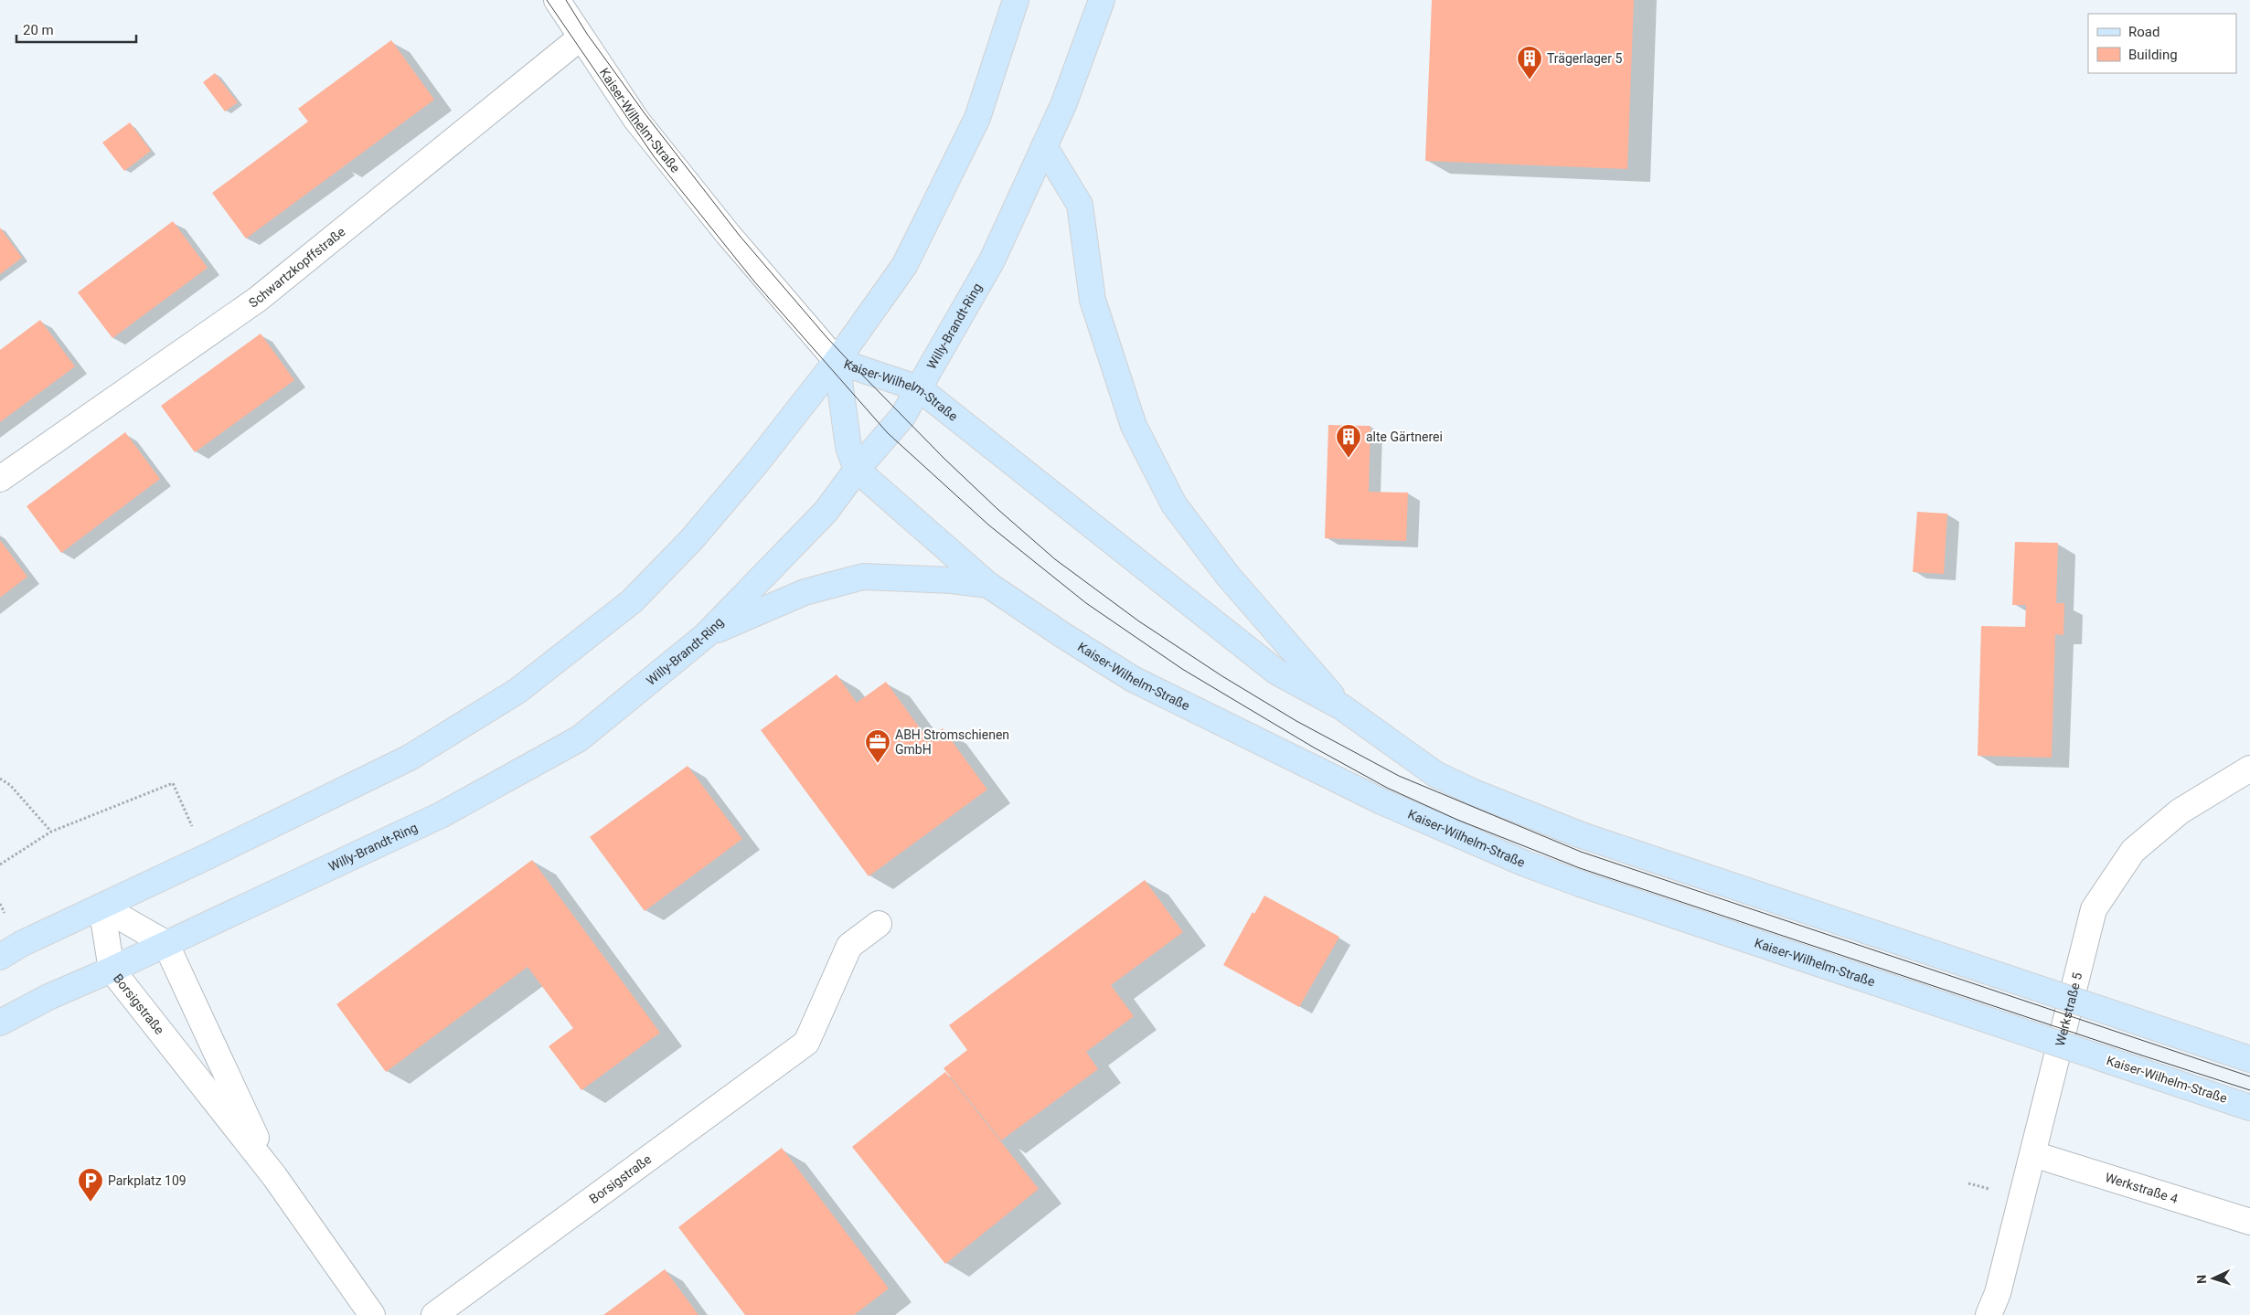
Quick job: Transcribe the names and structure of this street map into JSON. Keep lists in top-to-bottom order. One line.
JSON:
{"streets":{"main road":["Kaiser-Wilhelm-Straße","Willy-Brandt-Ring"],"street":["Schwartzkopffstraße","Borsigstraße","Werkstraße 5","Werkstraße 4"]},"crossings":[["Kaiser-Wilhelm-Straße","Schwartzkopffstraße"],["Kaiser-Wilhelm-Straße","Willy-Brandt-Ring"],["Willy-Brandt-Ring","Borsigstraße"],["Werkstraße 5","Werkstraße 4"]],"places":{"building":["Trägerlager 5","alte Gärtnerei"],"office":["ABH Stromschienen GmbH"],"parking":["Parkplatz 109"]},"legend":["Road","Building"],"scale_bar":"20 m","north":"left"}
